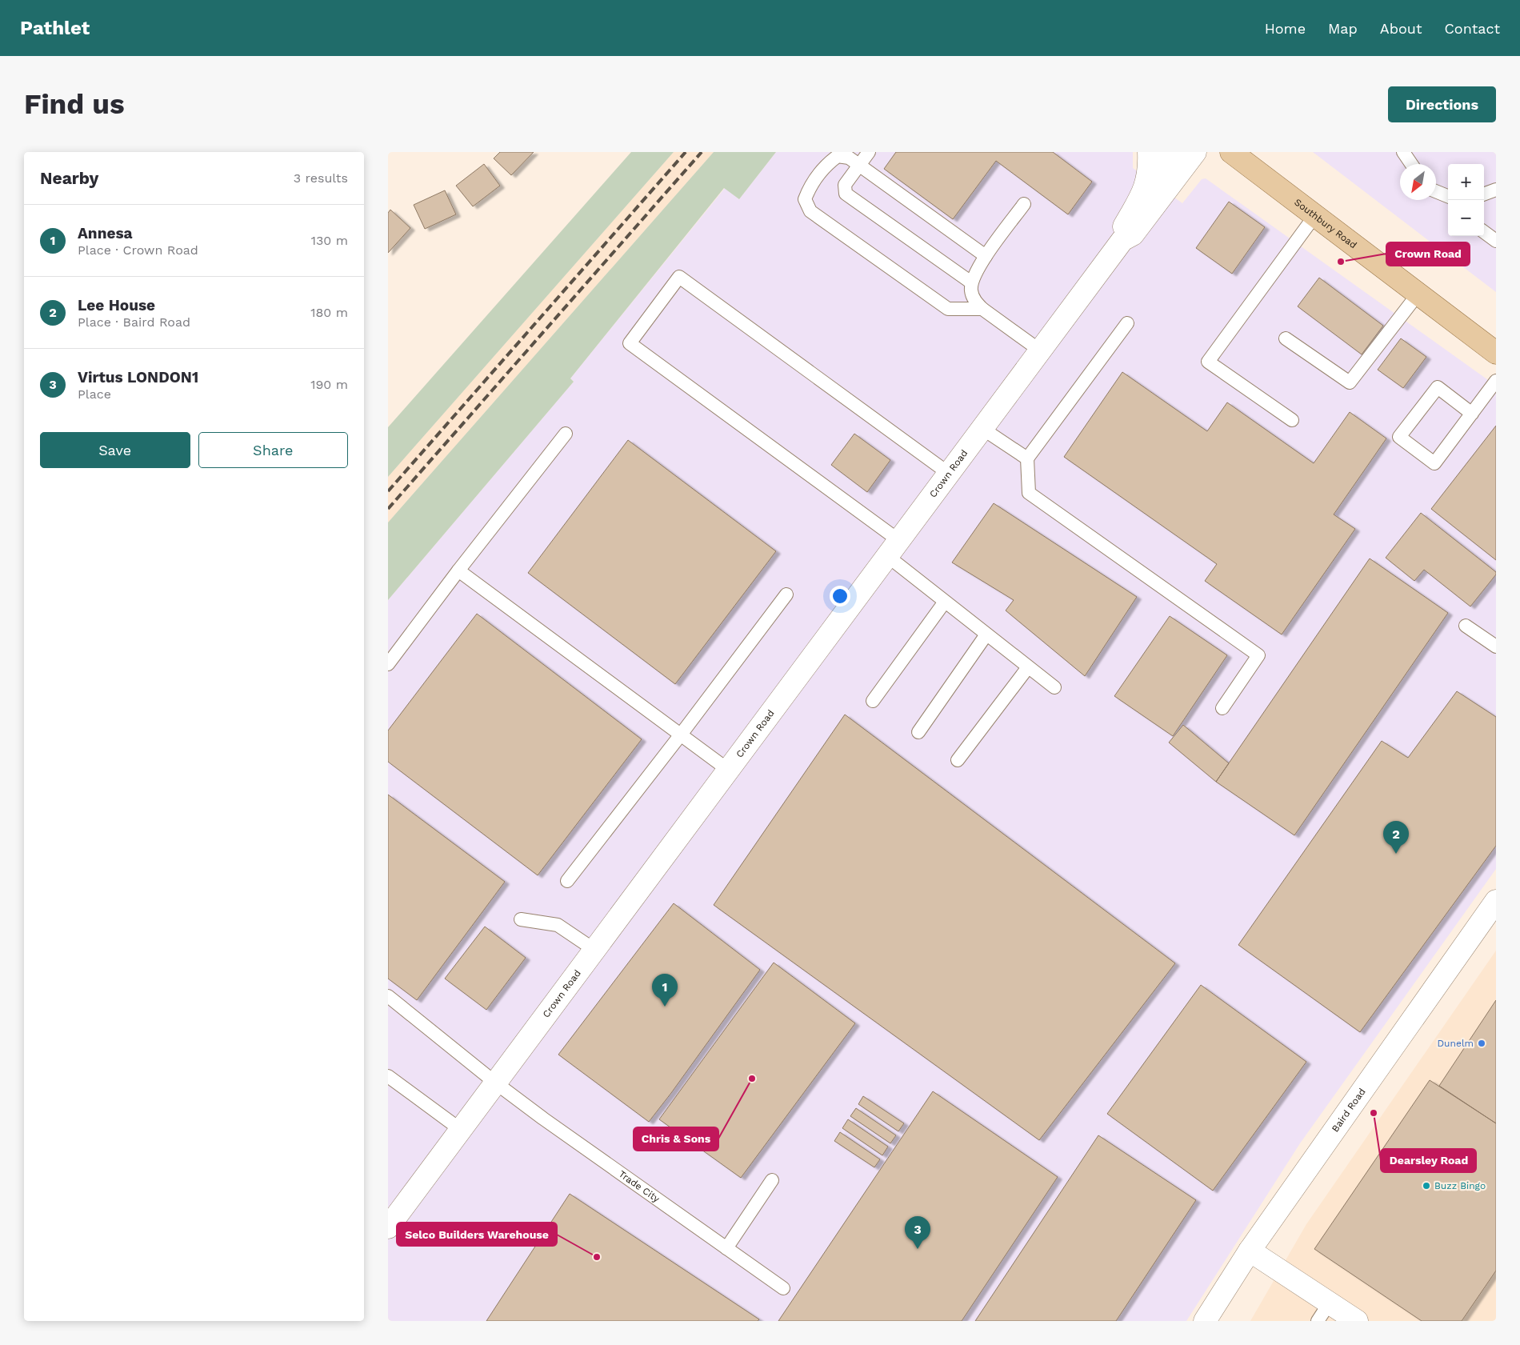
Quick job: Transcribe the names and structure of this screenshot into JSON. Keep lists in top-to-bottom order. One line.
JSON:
{"streets":{"main road":["Southbury Road"],"street":["Crown Road","Baird Road"],"lane":["Trade City"]},"crossings":[["Crown Road","Trade City"]],"places":["Crown Road","Dunelm","Chris & Sons","Dearsley Road","Buzz Bingo","Selco Builders Warehouse"],"north":"bottom left","page":{"header":"Pathlet","nav":["Home","Map","About","Contact"],"buttons":["Directions",["Save","Share"]],"title":"Find us","heading":["Nearby","3 results"],"map_buttons":["+","−"],"list":[{"mark":"1","name":"Annesa","note":"Place · Crown Road","value":"130 m"},{"mark":"2","name":"Lee House","note":"Place · Baird Road","value":"180 m"},{"mark":"3","name":"Virtus LONDON1","note":"Place","value":"190 m"}],"pins":["2","1","3"]}}
